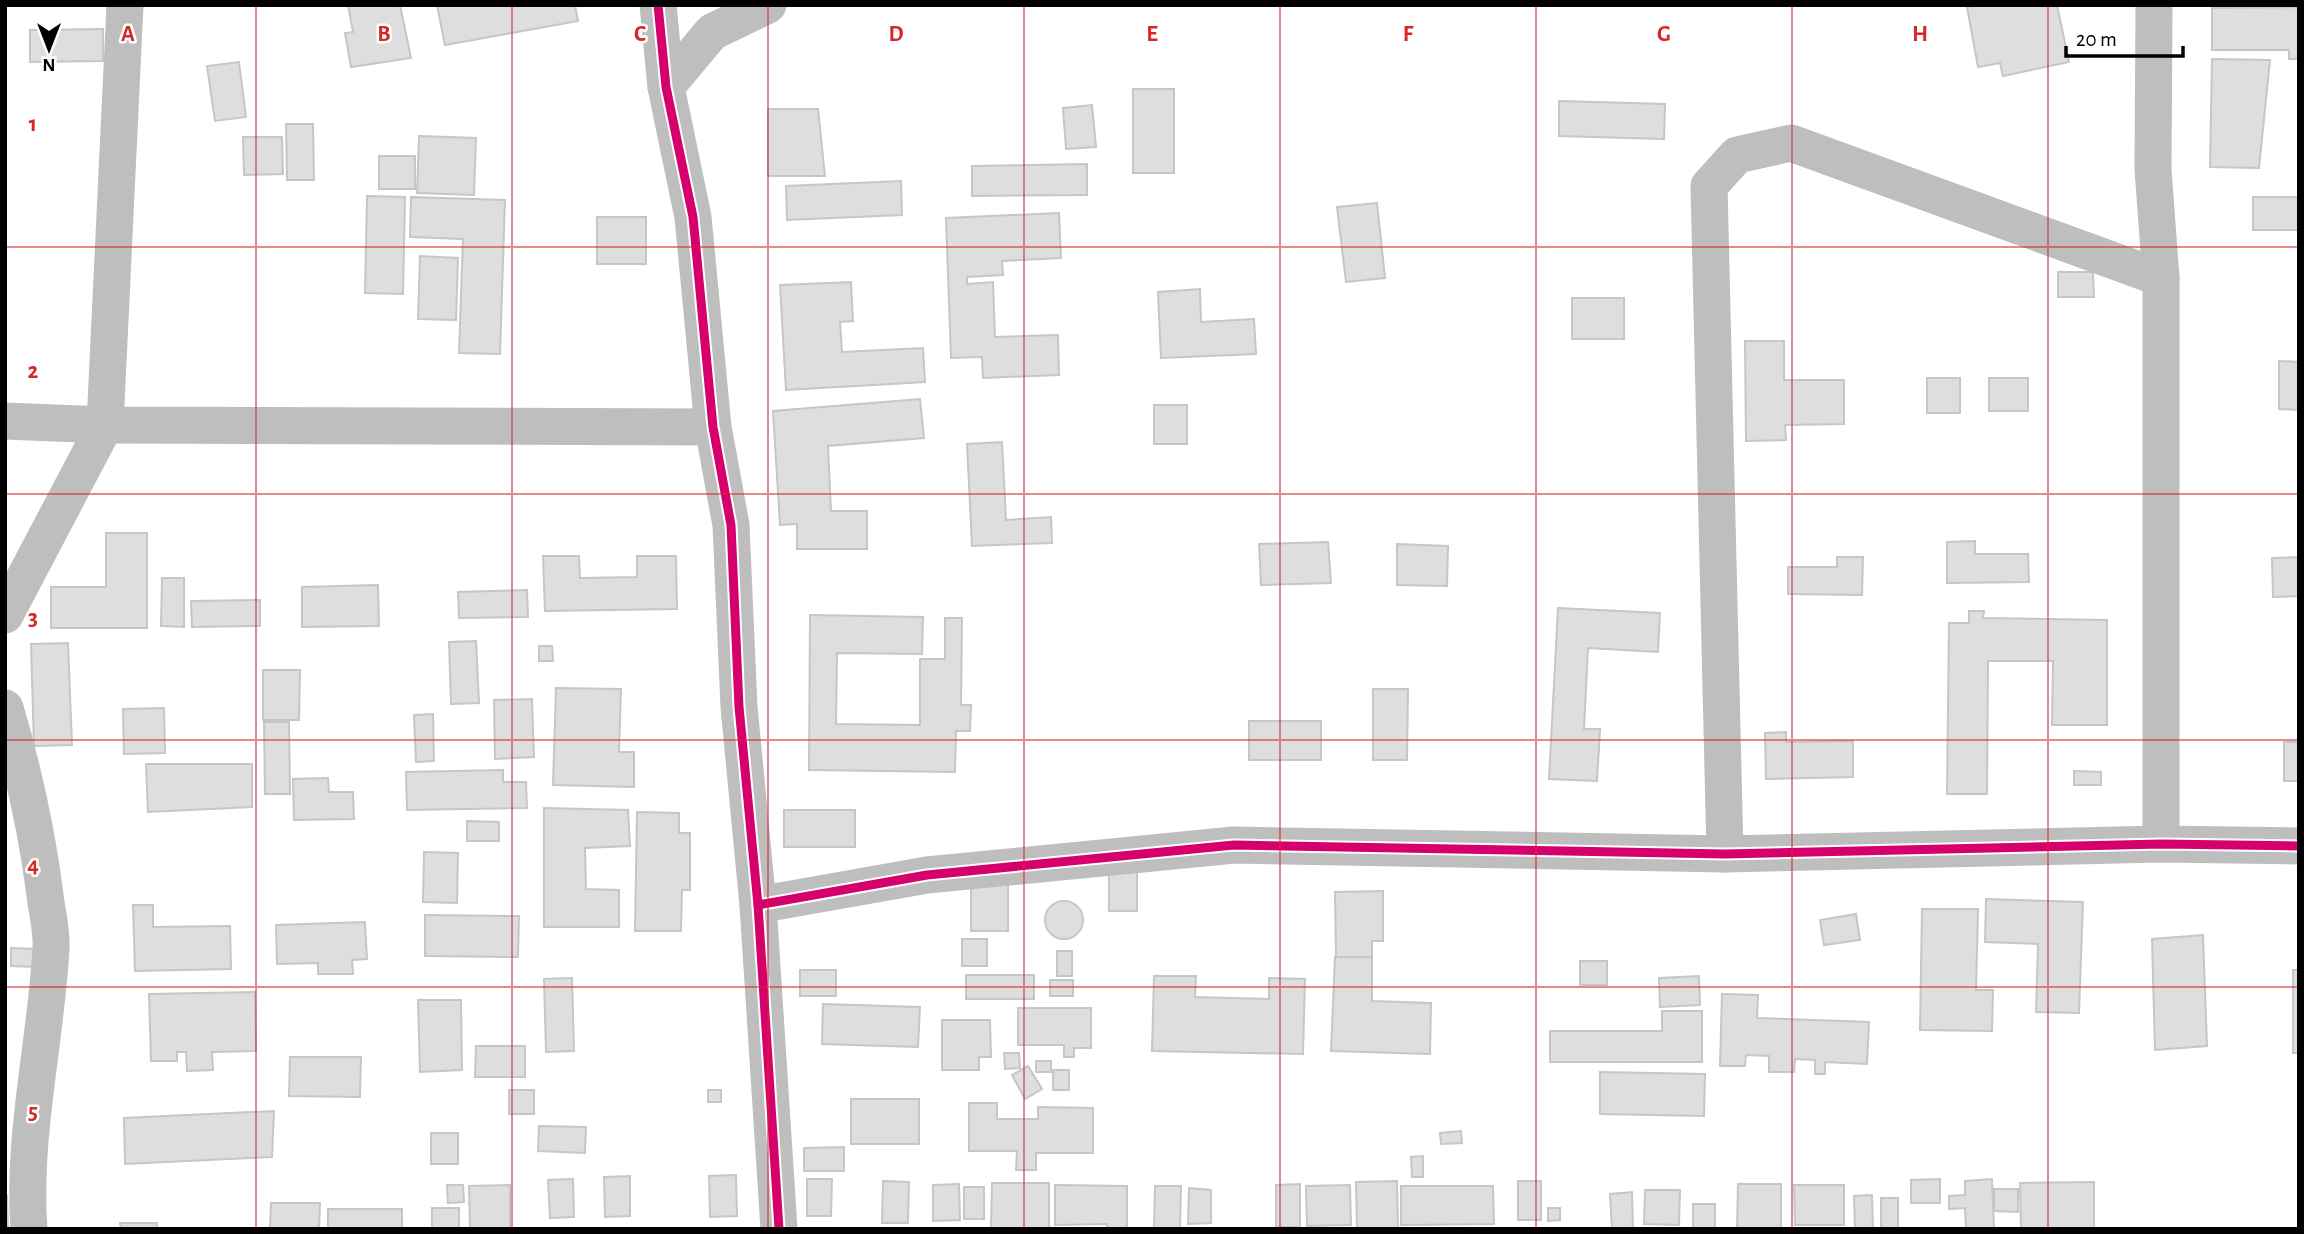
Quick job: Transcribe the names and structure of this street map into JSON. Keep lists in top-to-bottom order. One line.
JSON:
{"scale_bar":"20 m","north":"bottom","grid":{"columns":["A","B","C","D","E","F","G","H"],"rows":["1","2","3","4","5"]}}
